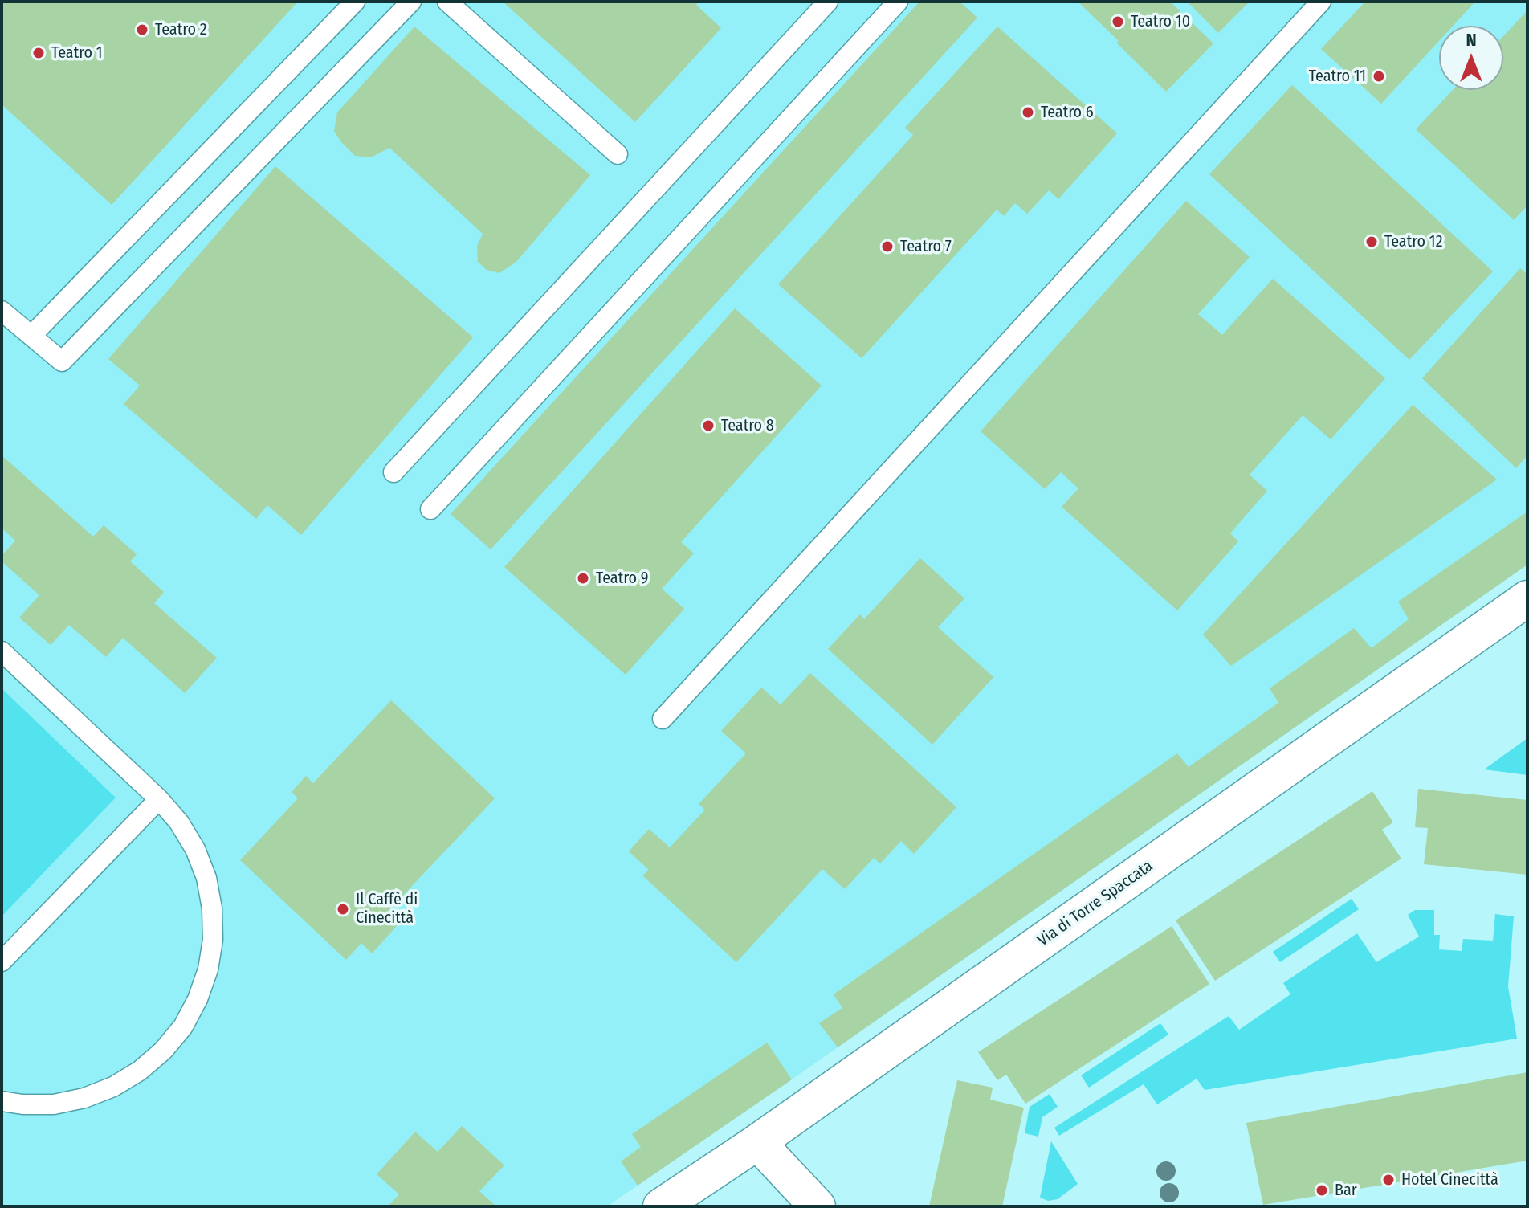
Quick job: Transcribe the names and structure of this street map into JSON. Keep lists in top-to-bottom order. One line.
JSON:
{"streets":{"street":["Via di Torre Spaccata"]},"places":["Teatro 10","Teatro 2","Teatro 1","Teatro 11","Teatro 6","Teatro 12","Teatro 7","Teatro 8","Teatro 9","Il Caffè di Cinecittà","Hotel Cinecittà","Bar"],"north":"top"}
